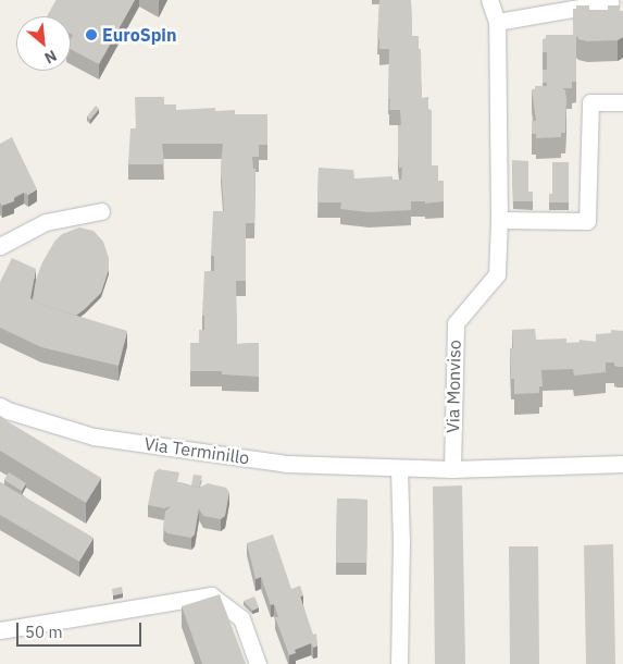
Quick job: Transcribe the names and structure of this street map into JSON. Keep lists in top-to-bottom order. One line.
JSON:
{"streets":{"street":["Via Monviso","Via Terminillo"]},"crossings":[["Via Monviso","Via Terminillo"]],"places":["EuroSpin"],"scale_bar":"50 m","north":"bottom right"}
